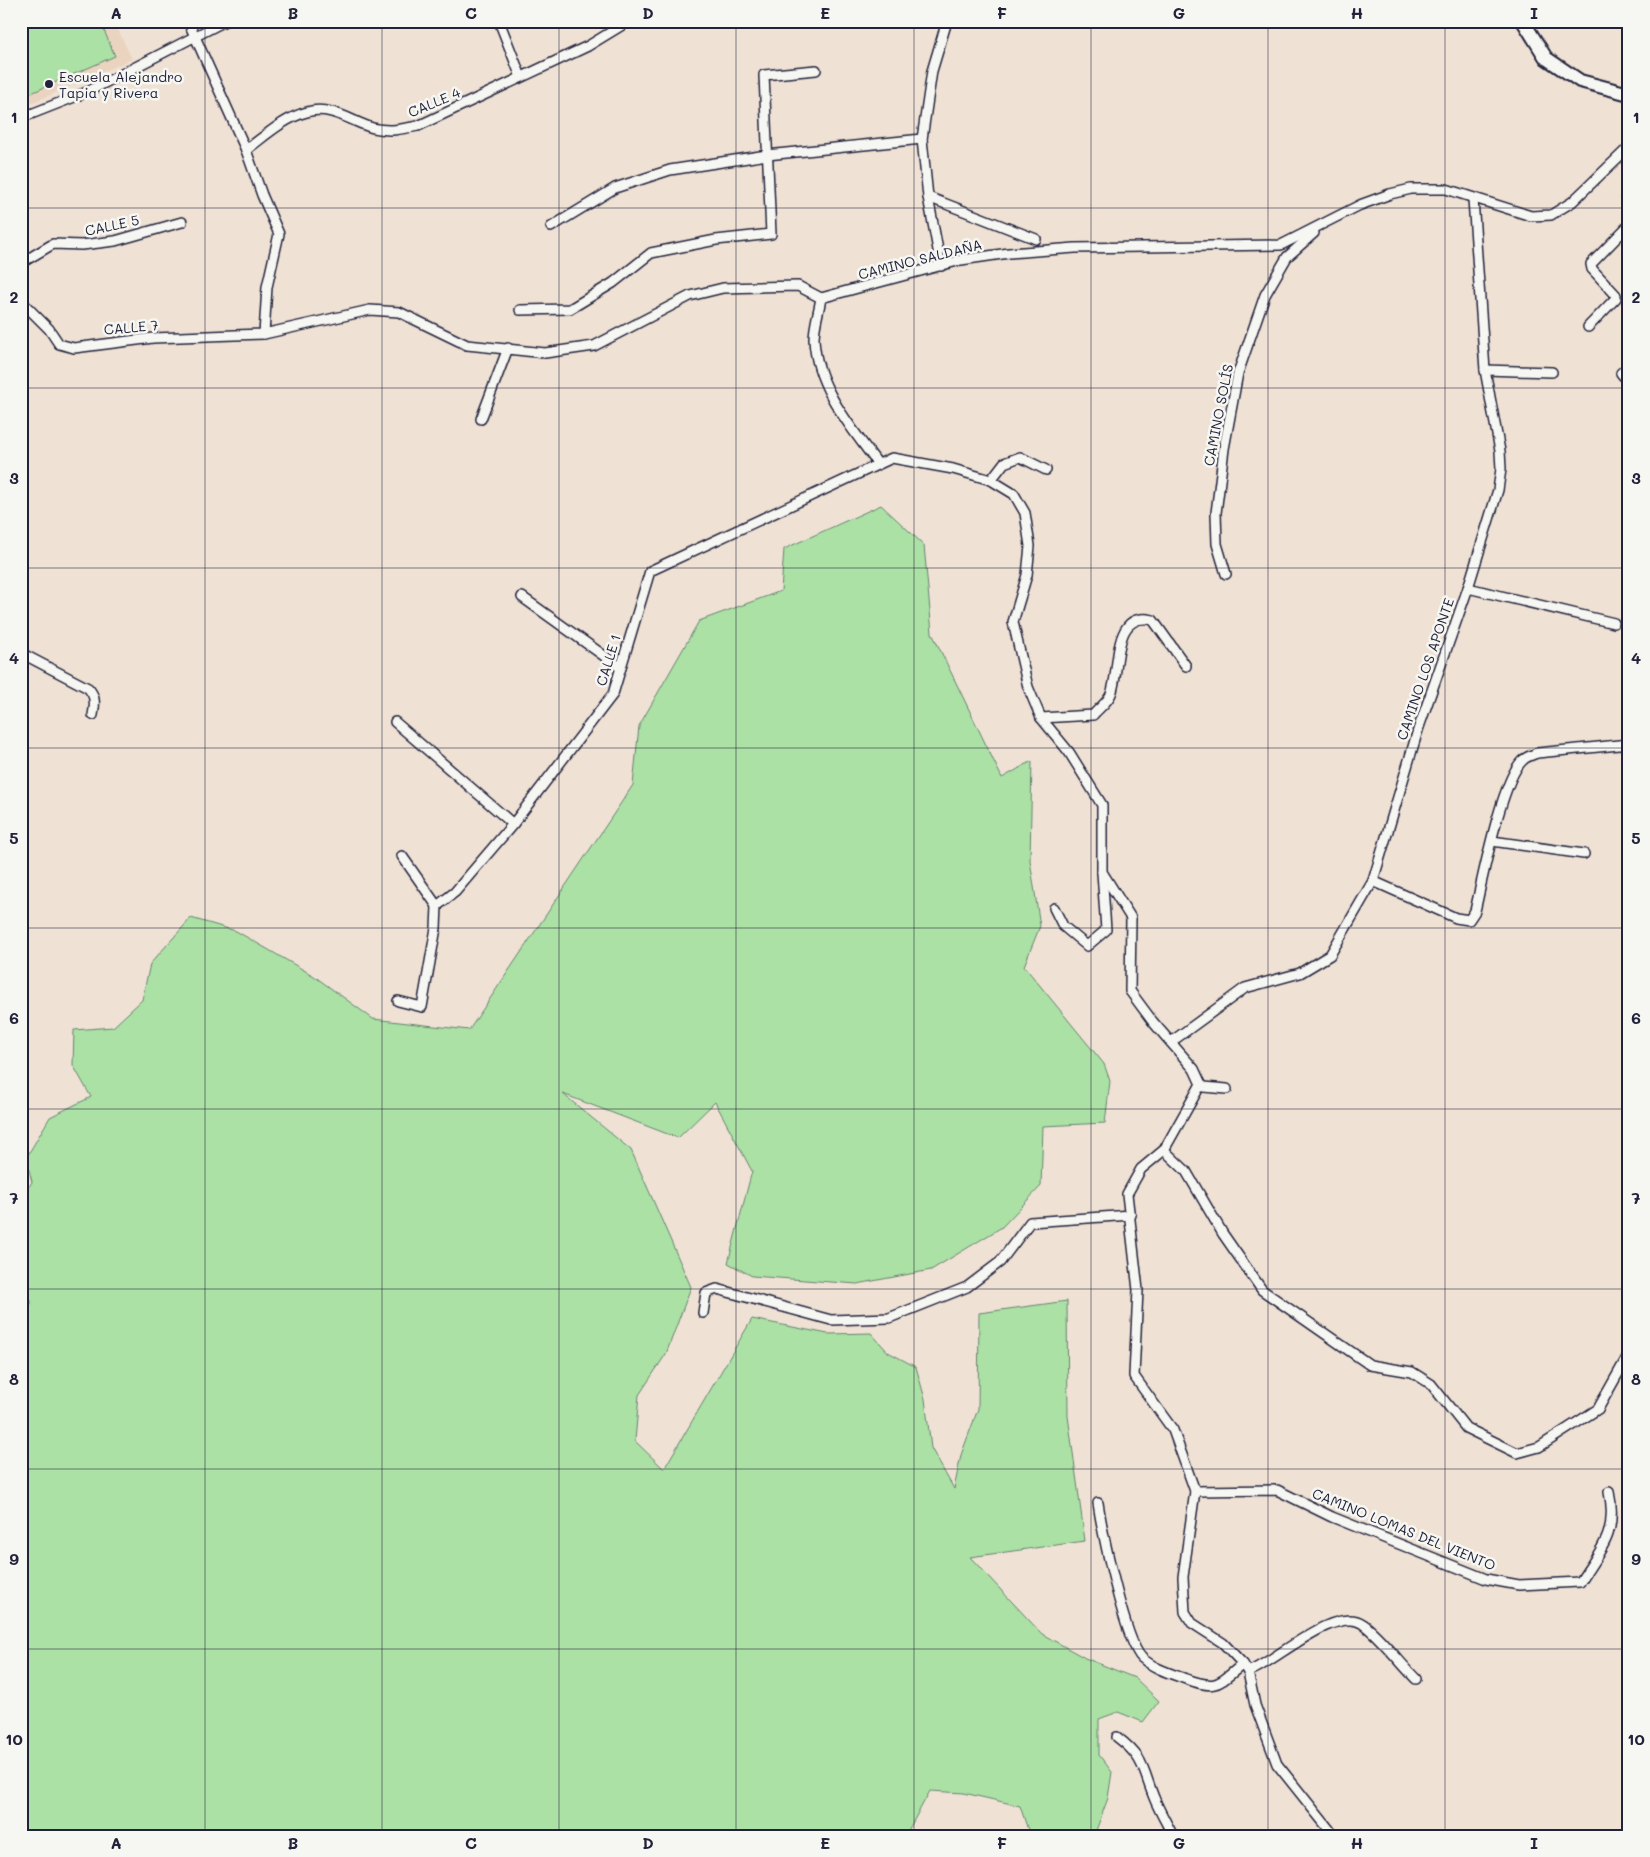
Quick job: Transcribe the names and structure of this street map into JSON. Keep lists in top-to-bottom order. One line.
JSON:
{"streets":{"street":["CALLE 4","CALLE 5","CAMINO SALDAÑA","CALLE 7","CAMINO SOLÍS","CALLE 1","CAMINO LOS APONTE","CAMINO LOMAS DEL VIENTO"]},"crossings":[["CAMINO SALDAÑA","CAMINO SOLÍS"],["CAMINO SALDAÑA","CAMINO LOS APONTE"]],"places":["Escuela Alejandro Tapia y Rivera"],"grid":{"columns":["A","B","C","D","E","F","G","H","I"],"rows":["1","2","3","4","5","6","7","8","9","10"]}}
